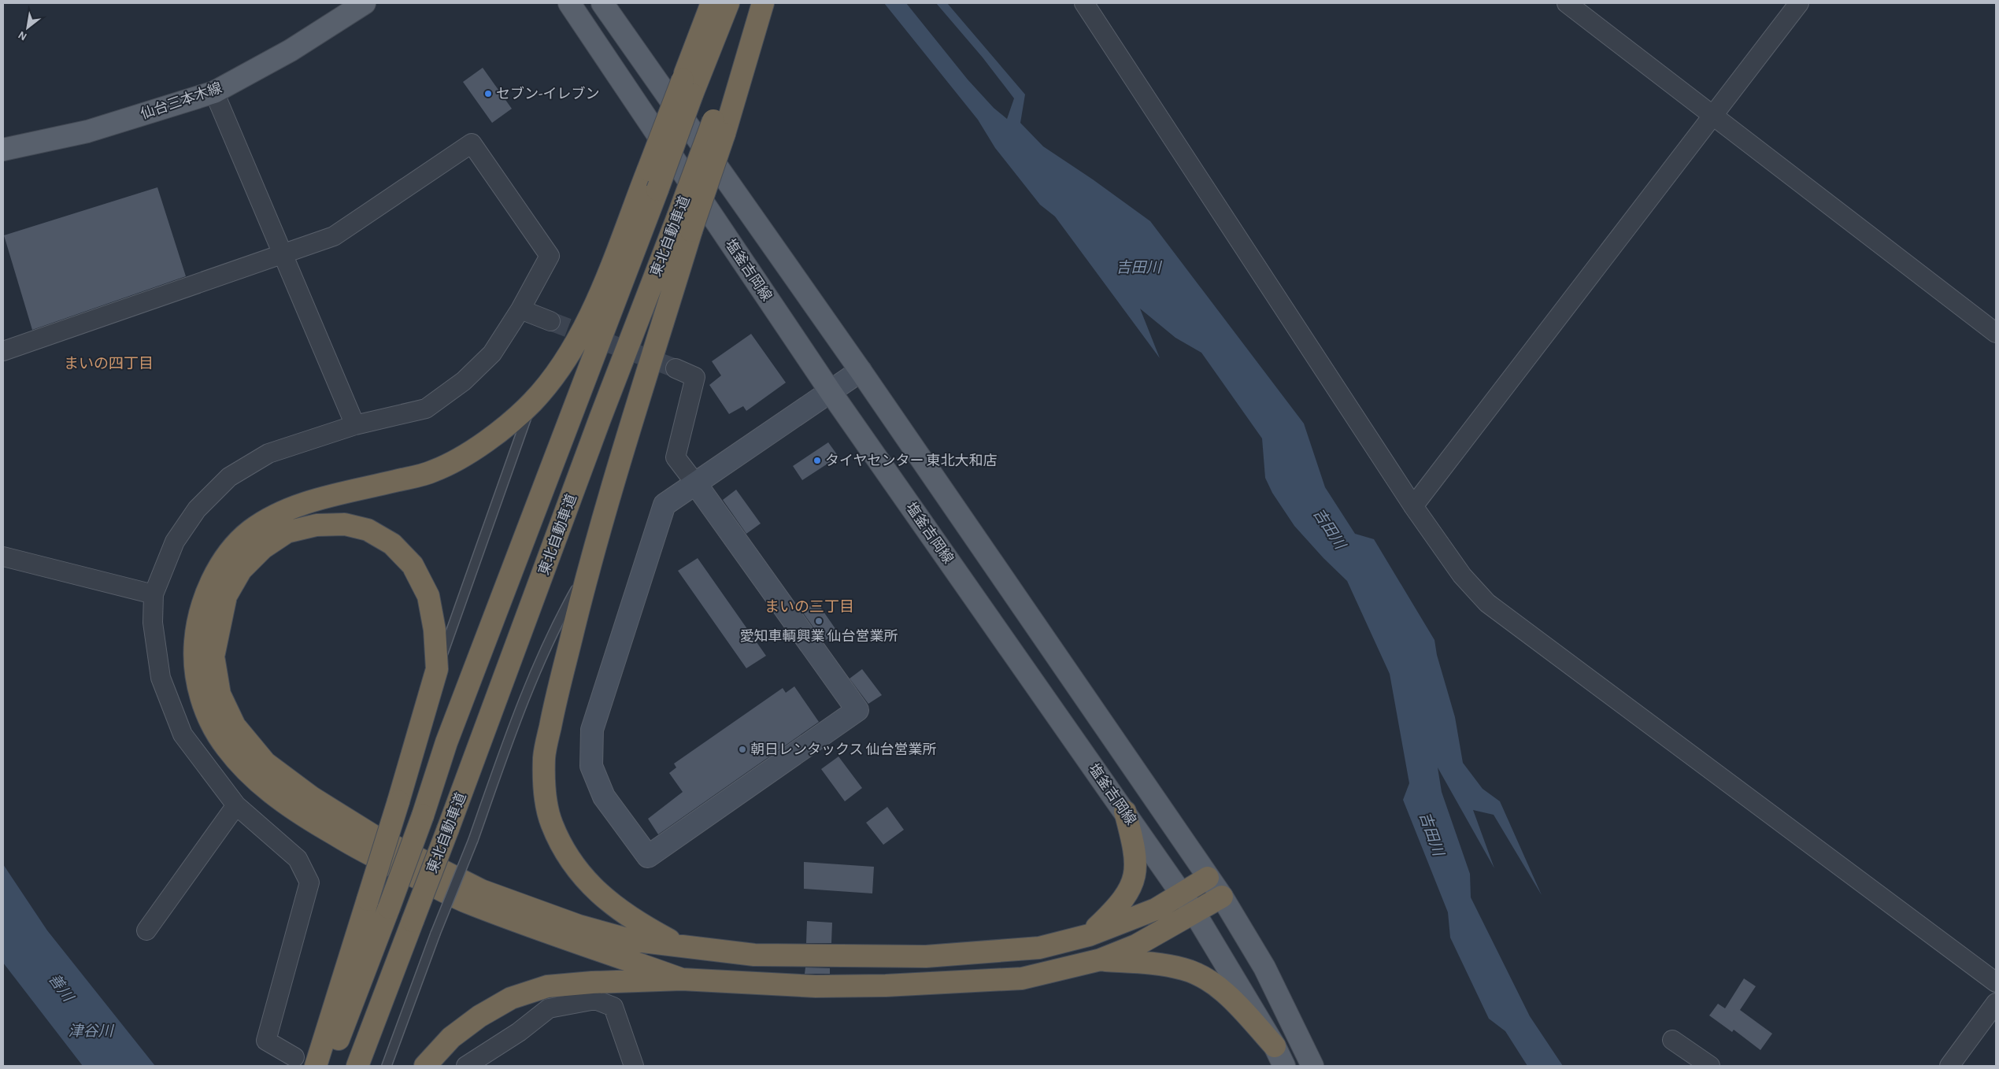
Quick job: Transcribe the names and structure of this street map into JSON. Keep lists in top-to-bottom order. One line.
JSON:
{"streets":{"highway":["東北自動車道"],"main road":["仙台三本木線","塩釜吉岡線"]},"districts":["まいの四丁目","まいの三丁目"],"water":["吉田川","善川","津谷川"],"places":["セブン-イレブン","タイヤセンター 東北大和店","愛知車輌興業 仙台営業所","朝日レンタックス 仙台営業所"],"north":"bottom left"}
